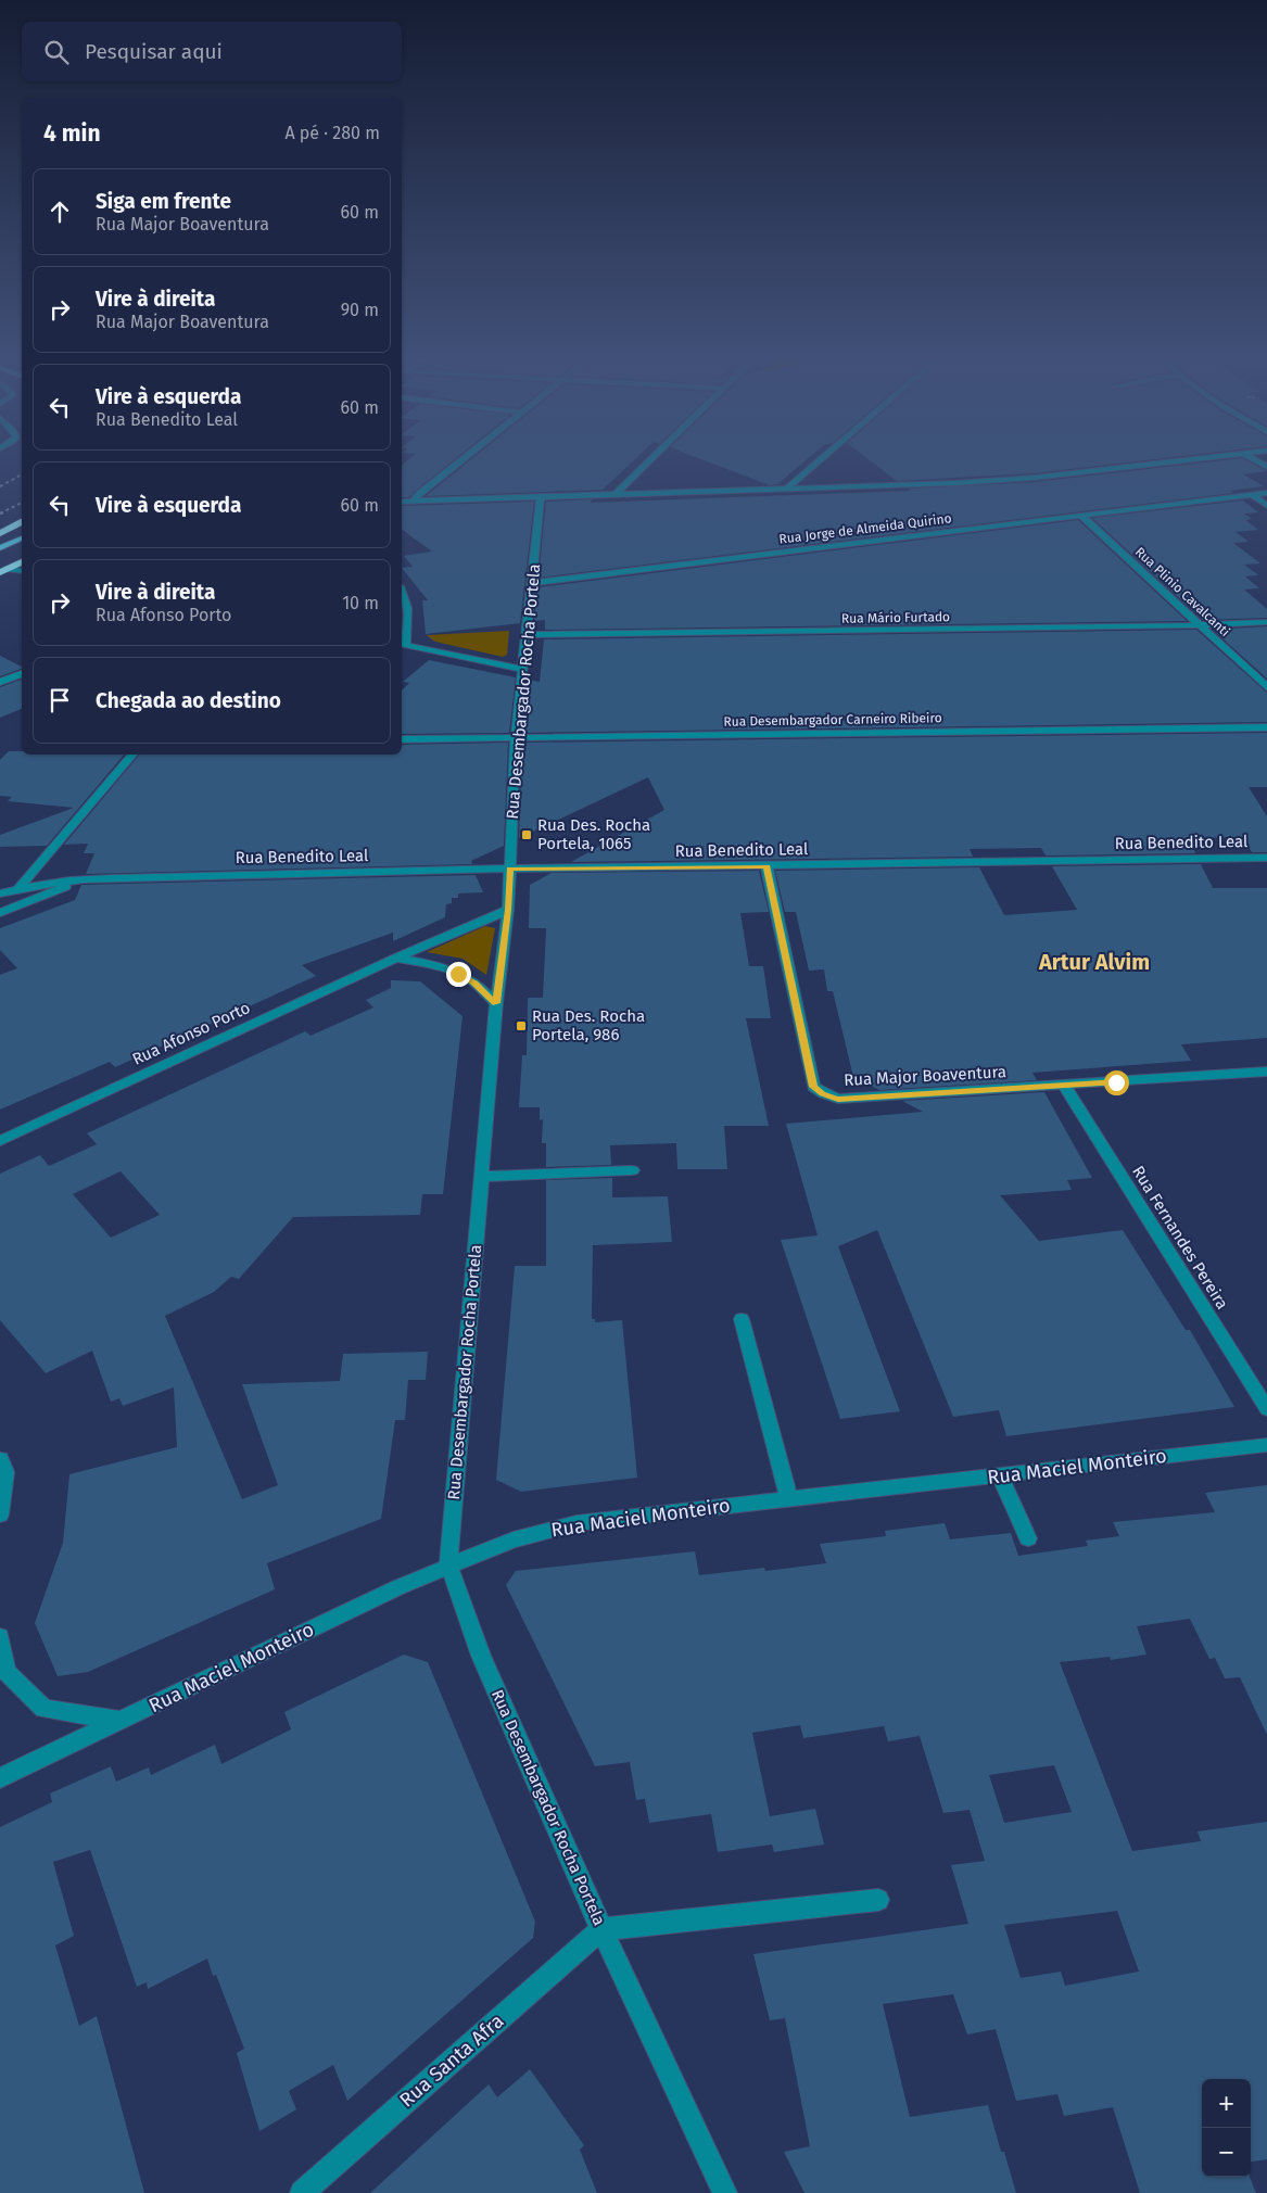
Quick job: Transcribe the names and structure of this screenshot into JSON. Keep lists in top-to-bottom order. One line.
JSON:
{"streets":{"street":["Rua Jorge de Almeida Quirino","Rua Plinio Cavalcanti","Rua Mário Furtado","Rua Desembargador Rocha Portela","Rua Desembargador Carneiro Ribeiro","Rua Benedito Leal","Rua Afonso Porto","Rua Major Boaventura","Rua Fernandes Pereira","Rua Maciel Monteiro","Rua Santa Afra"]},"crossings":[["Rua Jorge de Almeida Quirino","Rua Plinio Cavalcanti"],["Rua Jorge de Almeida Quirino","Rua Desembargador Rocha Portela"],["Rua Plinio Cavalcanti","Rua Mário Furtado"],["Rua Mário Furtado","Rua Desembargador Rocha Portela"],["Rua Desembargador Rocha Portela","Rua Desembargador Carneiro Ribeiro"],["Rua Desembargador Rocha Portela","Rua Benedito Leal"],["Rua Desembargador Rocha Portela","Rua Afonso Porto"],["Rua Desembargador Rocha Portela","Rua Maciel Monteiro"],["Rua Desembargador Rocha Portela","Rua Santa Afra"],["Rua Benedito Leal","Rua Major Boaventura"],["Rua Major Boaventura","Rua Fernandes Pereira"]],"districts":["Artur Alvim"],"places":{"transit":["Rua Des. Rocha Portela, 1065","Rua Des. Rocha Portela, 986"]},"page":{"search":"Pesquisar aqui","heading":["4 min","A pé · 280 m"],"list":[["Siga em frente","Rua Major Boaventura","60 m"],["Vire à direita","Rua Major Boaventura","90 m"],["Vire à esquerda","Rua Benedito Leal","60 m"],["Vire à esquerda","60 m"],["Vire à direita","Rua Afonso Porto","10 m"],"Chegada ao destino"],"map_buttons":["+","−"]}}
